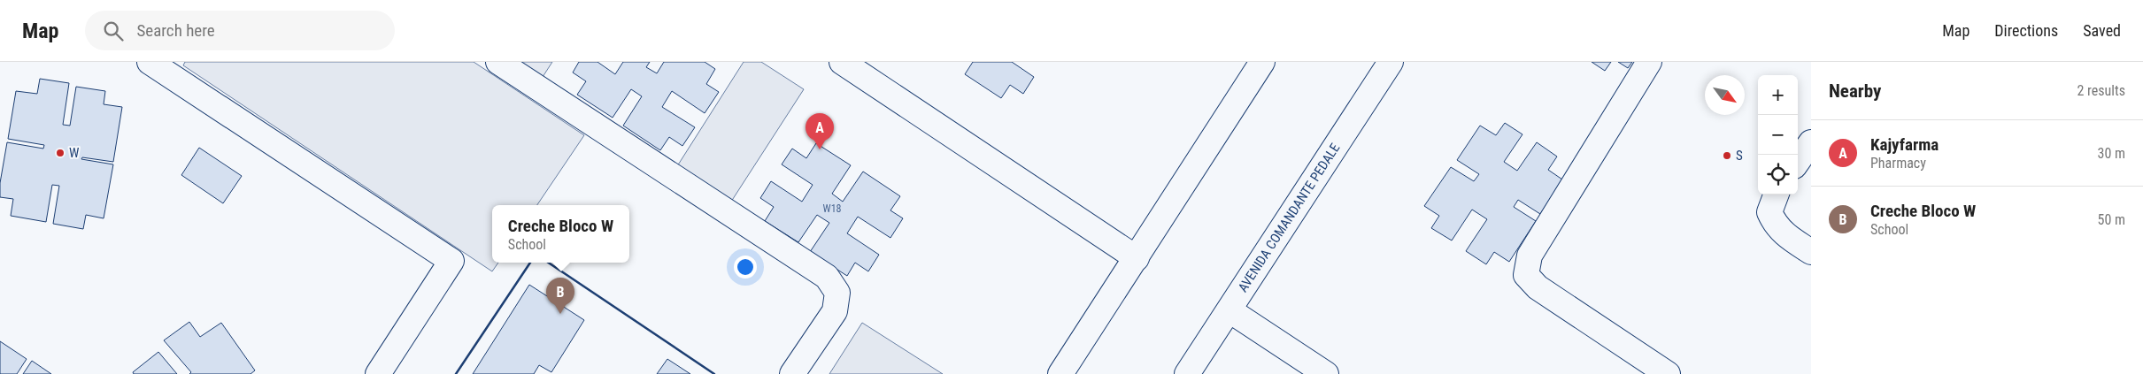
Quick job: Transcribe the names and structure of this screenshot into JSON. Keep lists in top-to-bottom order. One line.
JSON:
{"streets":{"street":["AVENIDA COMANDANTE PEDALE"]},"places":["W","S"],"house_numbers":["W18"],"north":"bottom right","page":{"header":"Map","search":"Search here","nav":["Map","Directions","Saved"],"heading":["Nearby","2 results"],"map_buttons":["+","−"],"pins":["A","B"],"list":[{"mark":"A","name":"Kajyfarma","note":"Pharmacy","value":"30 m"},{"mark":"B","name":"Creche Bloco W","note":"School","value":"50 m"}],"popup":["Creche Bloco W","School"]}}
